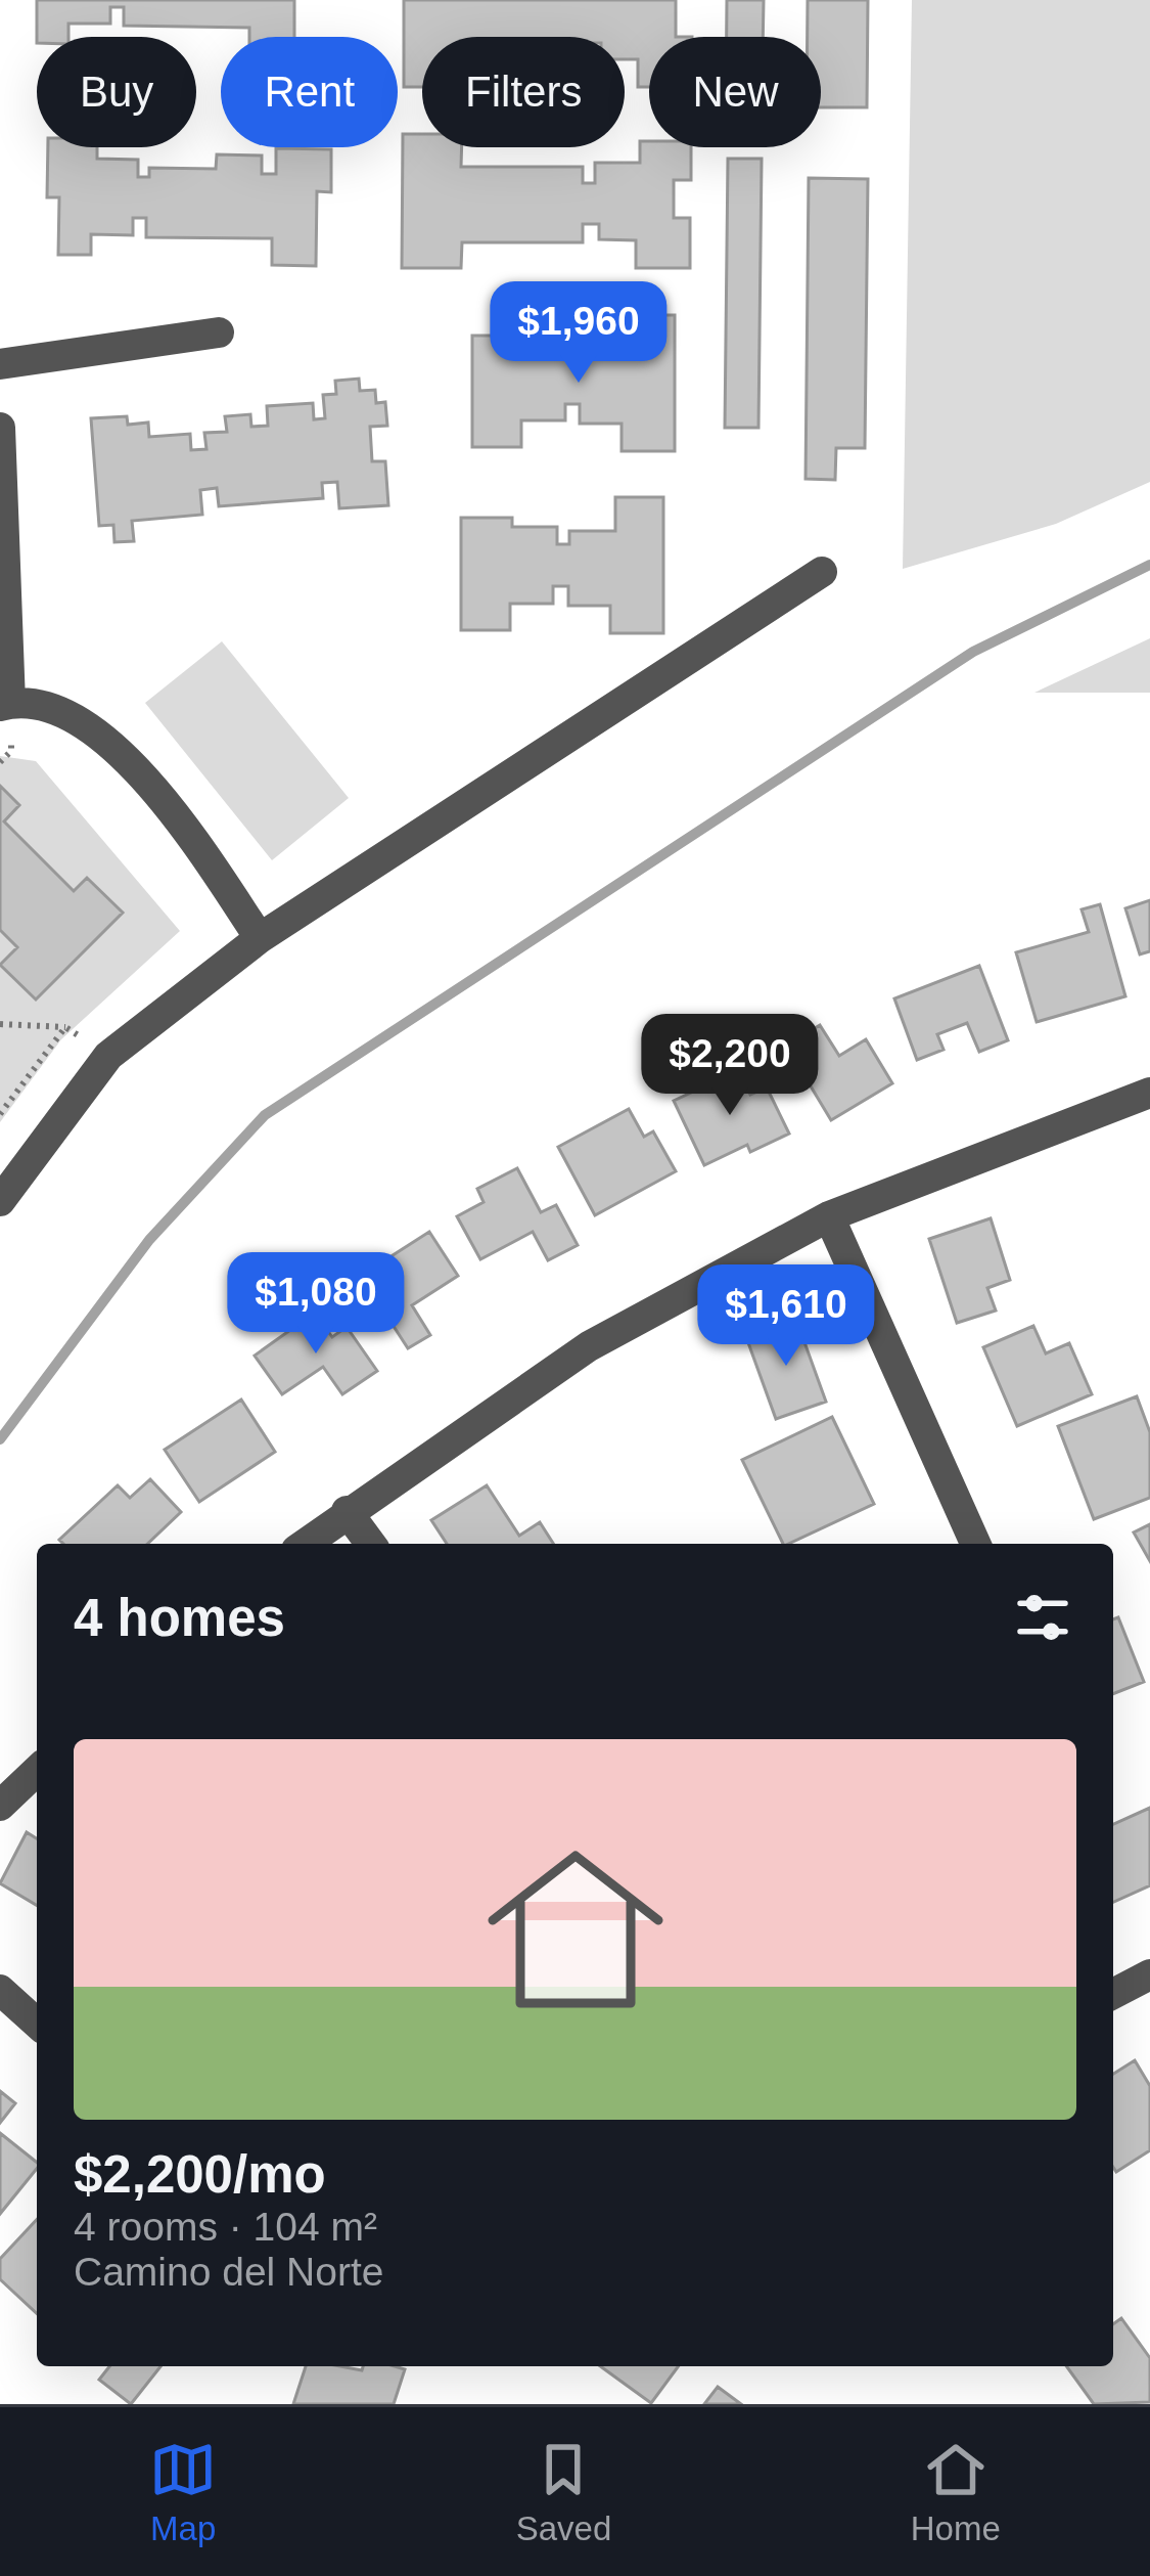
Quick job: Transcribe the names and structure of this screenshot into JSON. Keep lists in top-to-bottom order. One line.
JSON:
{"page":{"chip":["Buy","Rent","Filters","New"],"price":["$1,960","$2,200","$1,080","$1,610"],"heading":"4 homes","list":[{"name":"$2,200/mo","note":"4 rooms · 104 m² · Camino del Norte"}],"tabs":["Map","Saved","Home"]}}
